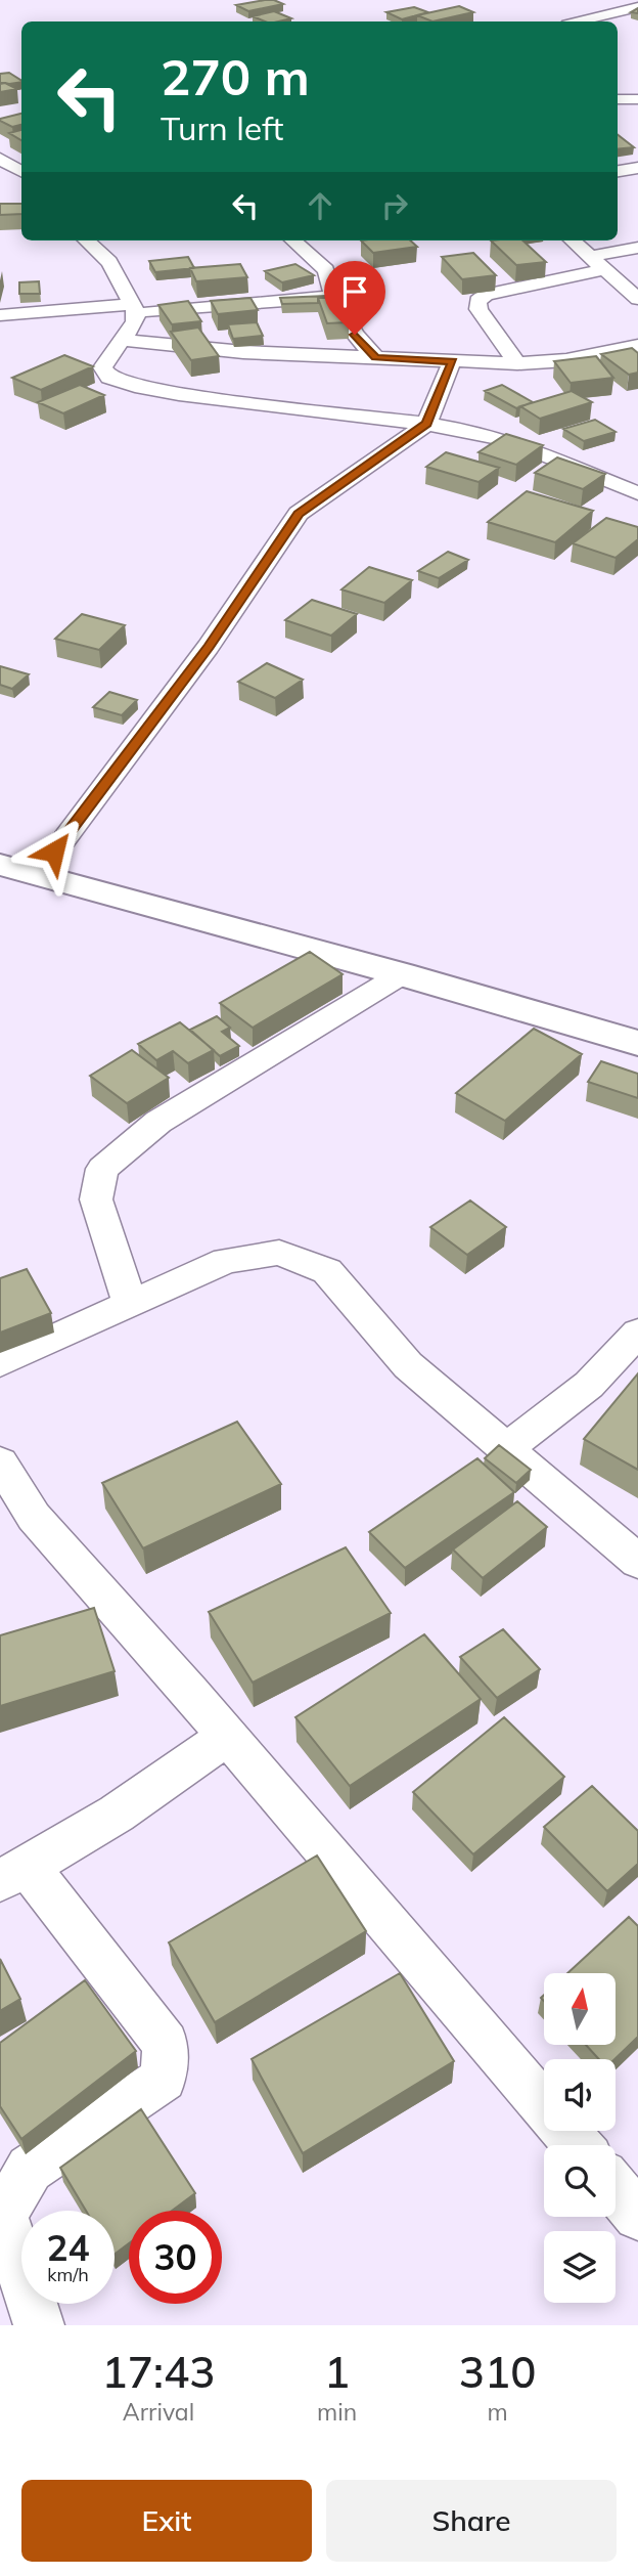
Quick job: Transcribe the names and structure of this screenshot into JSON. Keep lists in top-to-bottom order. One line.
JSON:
{"north":"top","page":{"turn":["270 m","Turn left"],"speed":"24 km/h","limit":"30","eta":["17:43","Arrival","1","min","310","m"],"buttons":["Exit","Share"]}}
